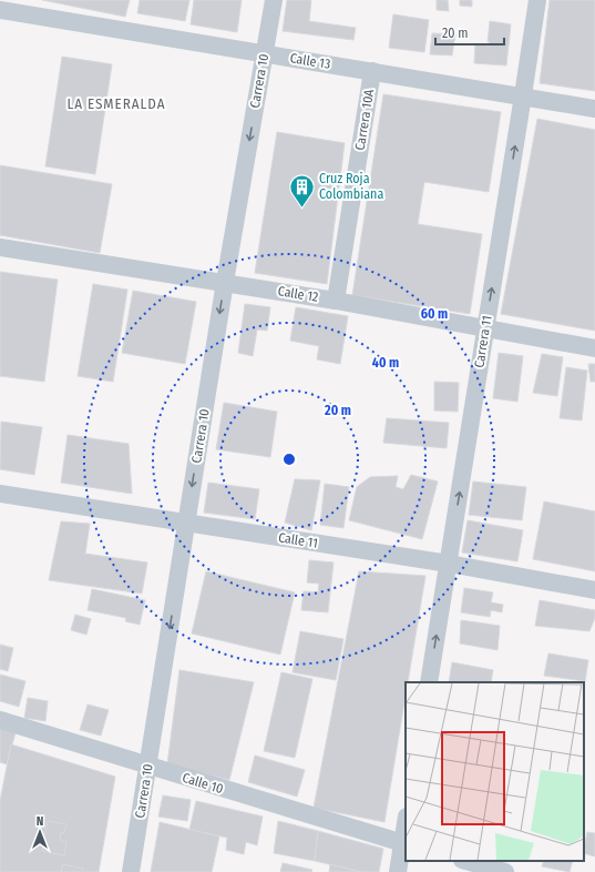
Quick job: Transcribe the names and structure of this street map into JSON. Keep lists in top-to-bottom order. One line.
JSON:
{"streets":{"street":["Calle 13","Carrera 10","Carrera 10A","Calle 12","Carrera 11","Calle 11","Calle 10"]},"crossings":[["Calle 13","Carrera 10"],["Calle 13","Carrera 10A"],["Calle 13","Carrera 11"],["Carrera 10","Calle 12"],["Carrera 10","Calle 11"],["Carrera 10","Calle 10"],["Carrera 10A","Calle 12"],["Calle 12","Carrera 11"],["Carrera 11","Calle 11"]],"one_way":["Carrera 10","Carrera 11"],"districts":["LA ESMERALDA"],"places":{"building":["Cruz Roja Colombiana"]},"scale_bar":"20 m","north":"top","rings":["60 m","40 m","20 m"]}
